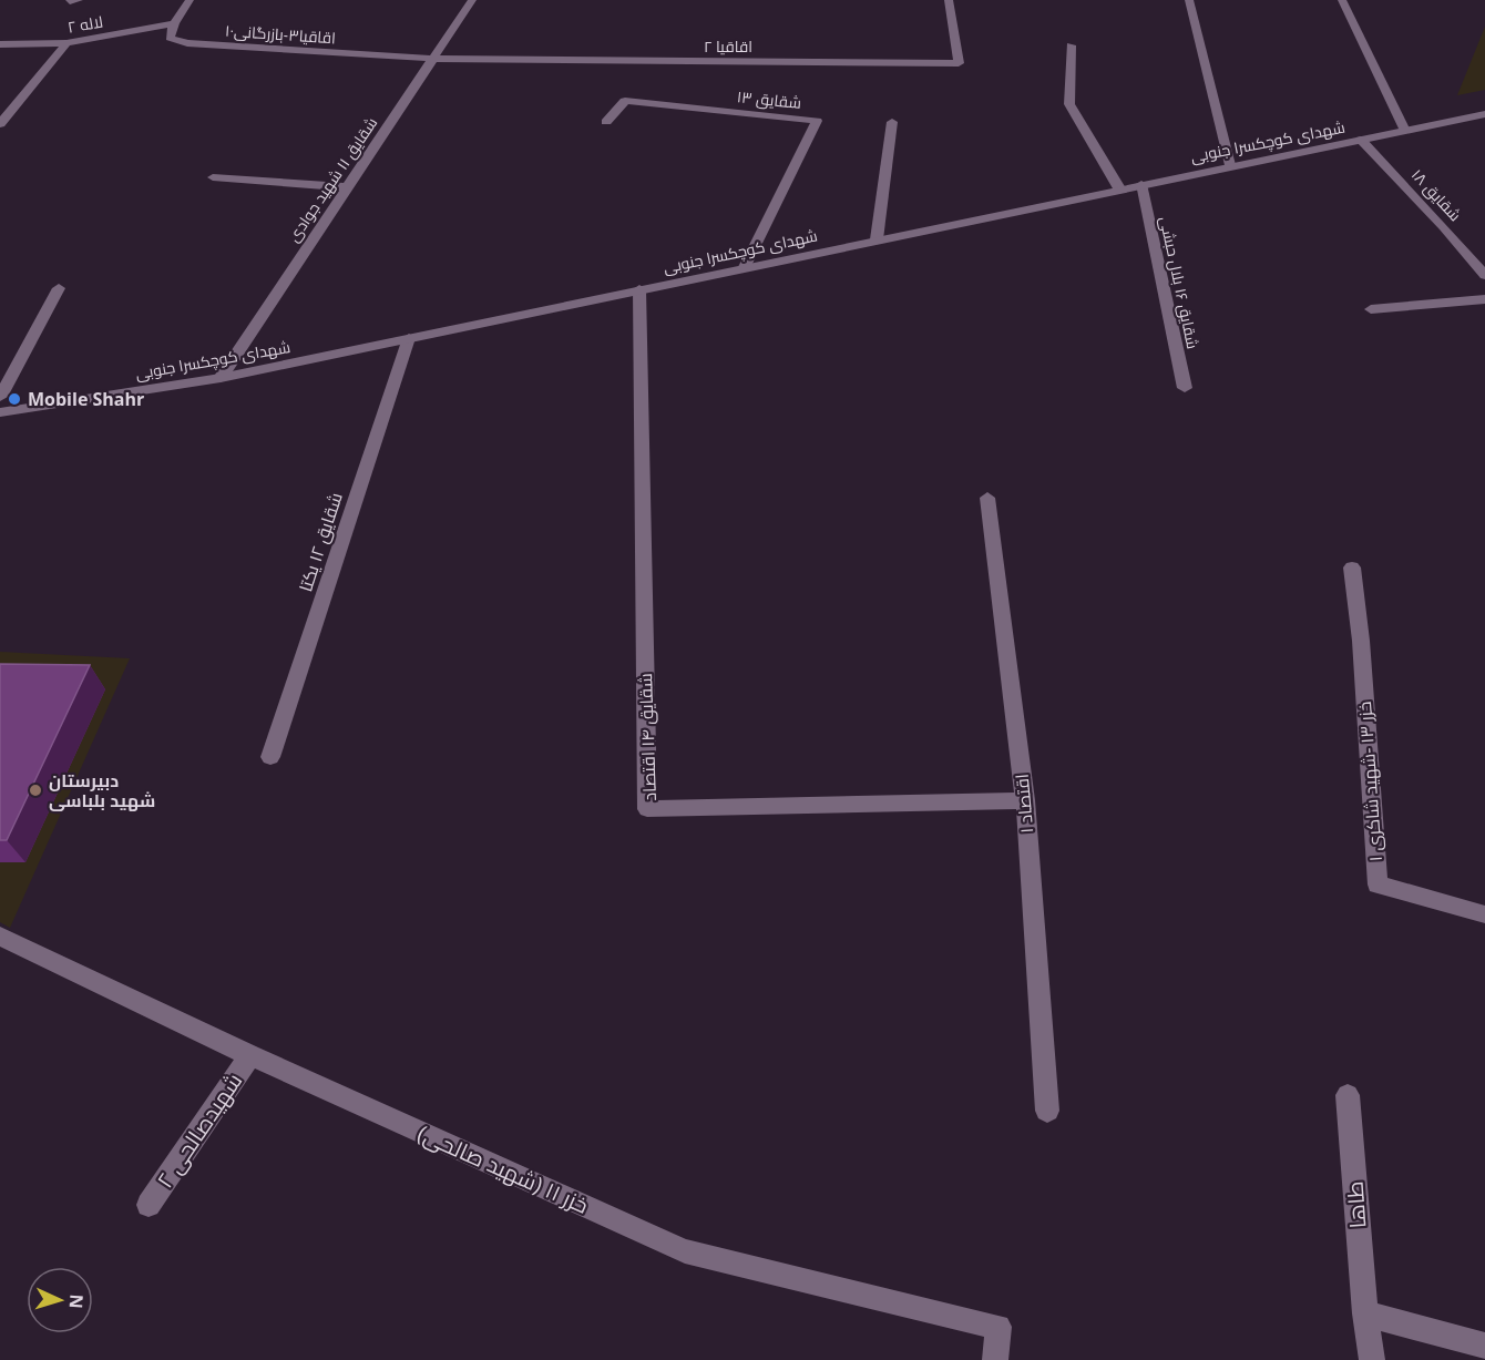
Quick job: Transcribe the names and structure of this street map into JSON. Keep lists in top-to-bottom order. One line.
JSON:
{"streets":{"street":["لاله ۲","اقاقیا۳-بازرگانی۱۰","اقاقیا ۲","شقایق ۱۳","شهدای کوچکسرا جنوبی","شقایق ۱۱ شهید جوادی","شقایق ۱۸","شقایق ۱۶ بلال حبشی","شقایق ۱۲ یکتا","شقایق ۱۴ اقتصاد","خزر ۱۳ -شهید شاکری ۱","اقتصاد ۱","شهیدصالحی ۲","خزر ۱۱ (شهید صالحی)","طاها"]},"crossings":[["لاله ۲","اقاقیا۳-بازرگانی۱۰"],["اقاقیا۳-بازرگانی۱۰","اقاقیا ۲"],["اقاقیا۳-بازرگانی۱۰","شقایق ۱۱ شهید جوادی"],["اقاقیا ۲","شقایق ۱۱ شهید جوادی"],["شقایق ۱۳","شهدای کوچکسرا جنوبی"],["شهدای کوچکسرا جنوبی","شقایق ۱۱ شهید جوادی"],["شهدای کوچکسرا جنوبی","شقایق ۱۸"],["شهدای کوچکسرا جنوبی","شقایق ۱۶ بلال حبشی"],["شهدای کوچکسرا جنوبی","شقایق ۱۲ یکتا"],["شهدای کوچکسرا جنوبی","شقایق ۱۴ اقتصاد"],["شقایق ۱۴ اقتصاد","اقتصاد ۱"],["شهیدصالحی ۲","خزر ۱۱ (شهید صالحی)"]],"places":["Mobile Shahr","دبیرستان شهید بلباسی"],"north":"right"}
